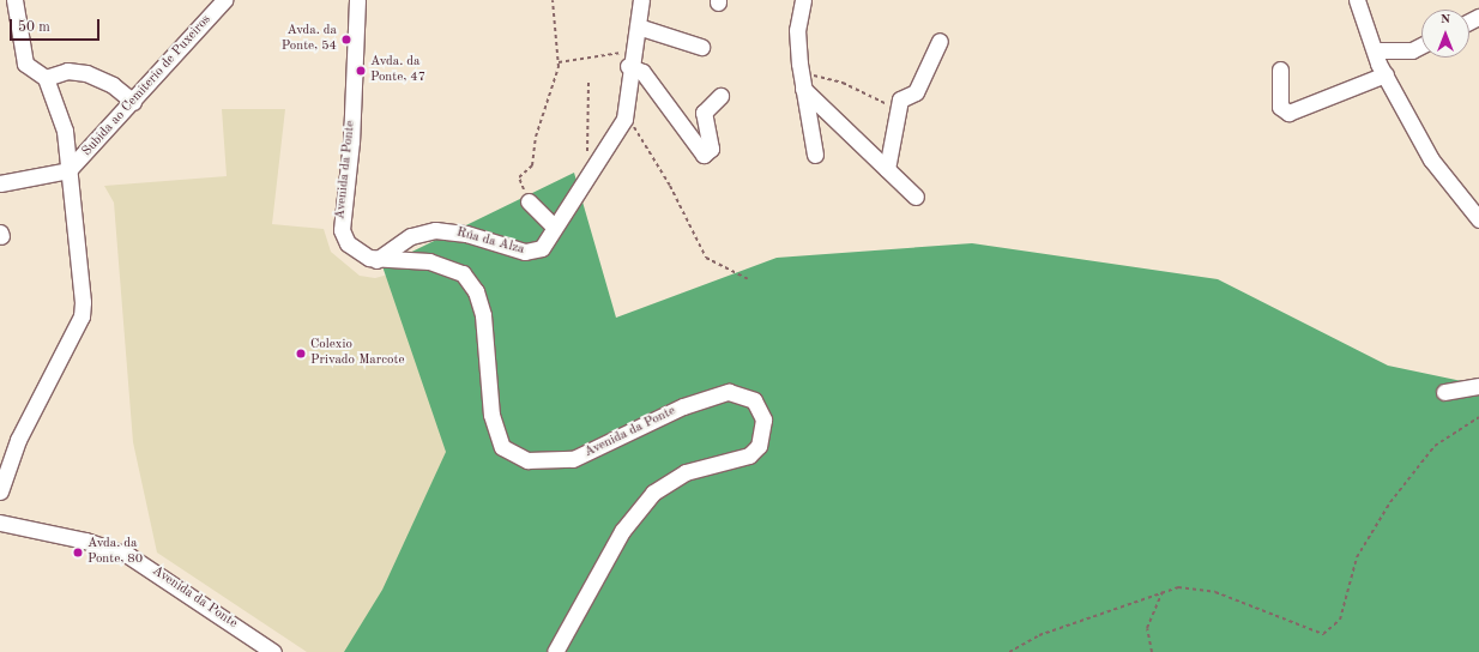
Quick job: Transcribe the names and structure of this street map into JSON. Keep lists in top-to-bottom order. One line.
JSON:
{"streets":{"street":["Subida ao Cemiterio de Puxeiros","Avenida da Ponte","Rúa da Alza"]},"crossings":[["Avenida da Ponte","Rúa da Alza"]],"places":["Avda. da Ponte, 54","Avda. da Ponte, 47","Colexio Privado Marcote","Avda. da Ponte, 80"],"scale_bar":"50 m","north":"top"}
